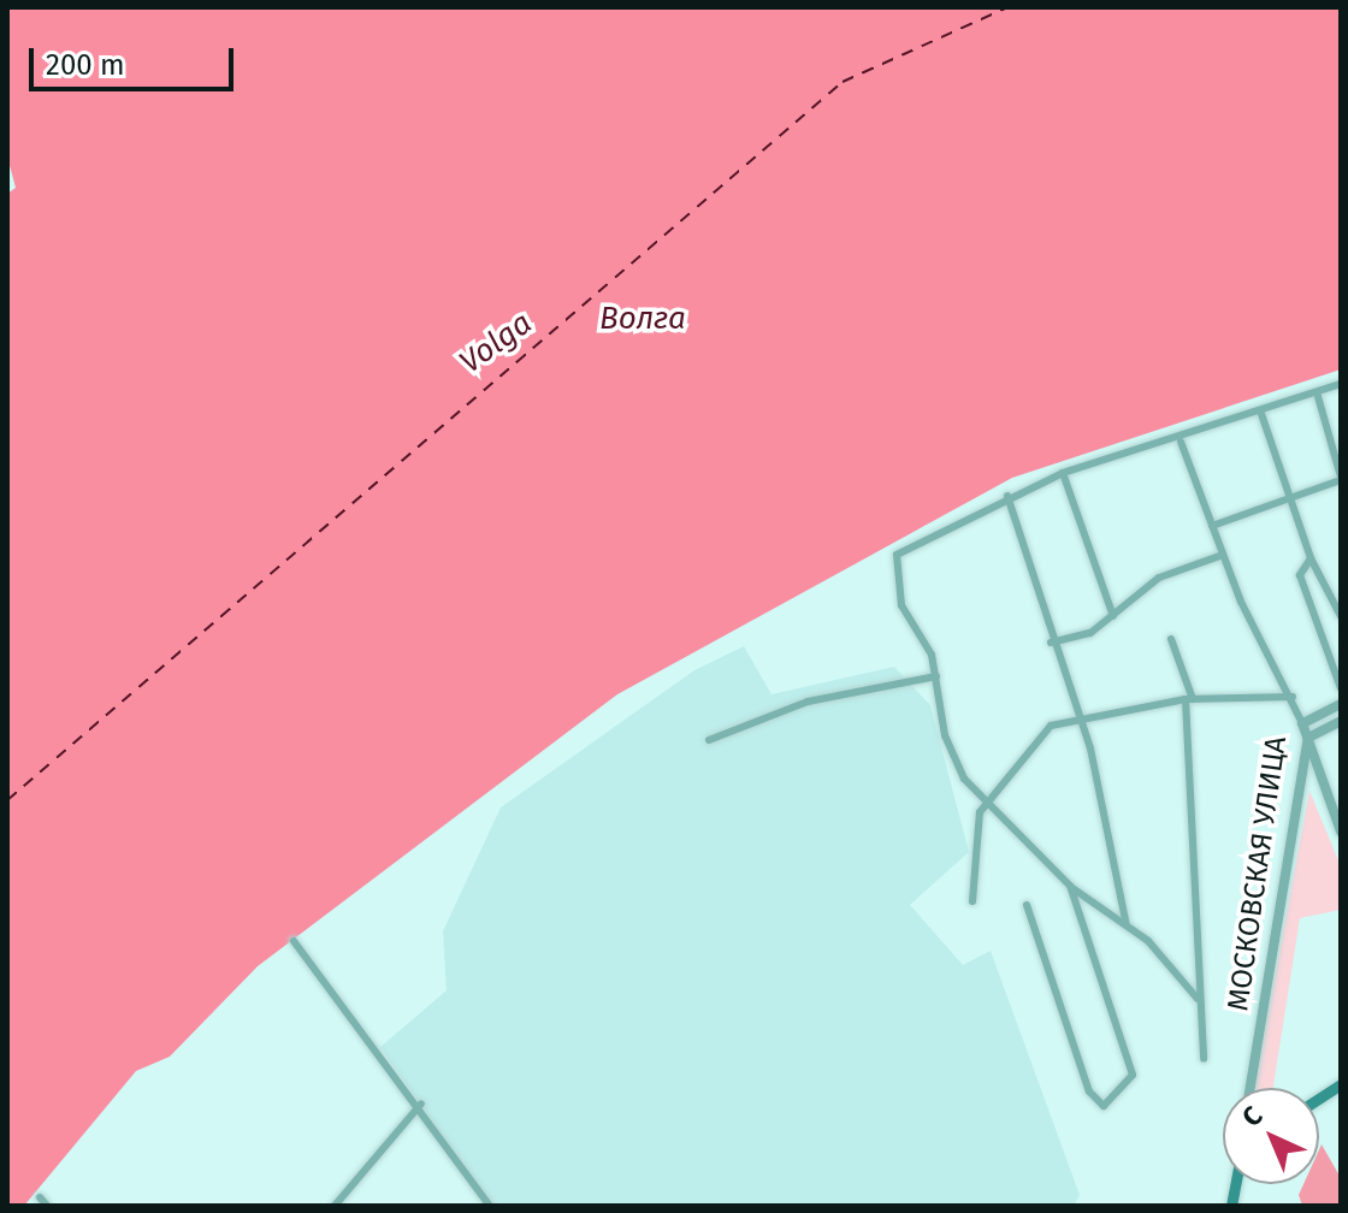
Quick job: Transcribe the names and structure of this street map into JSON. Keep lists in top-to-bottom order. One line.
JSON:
{"streets":{"street":["МОСКОВСКАЯ УЛИЦА"]},"water":["Волга","Volga"],"scale_bar":"200 m","north":"top left"}
